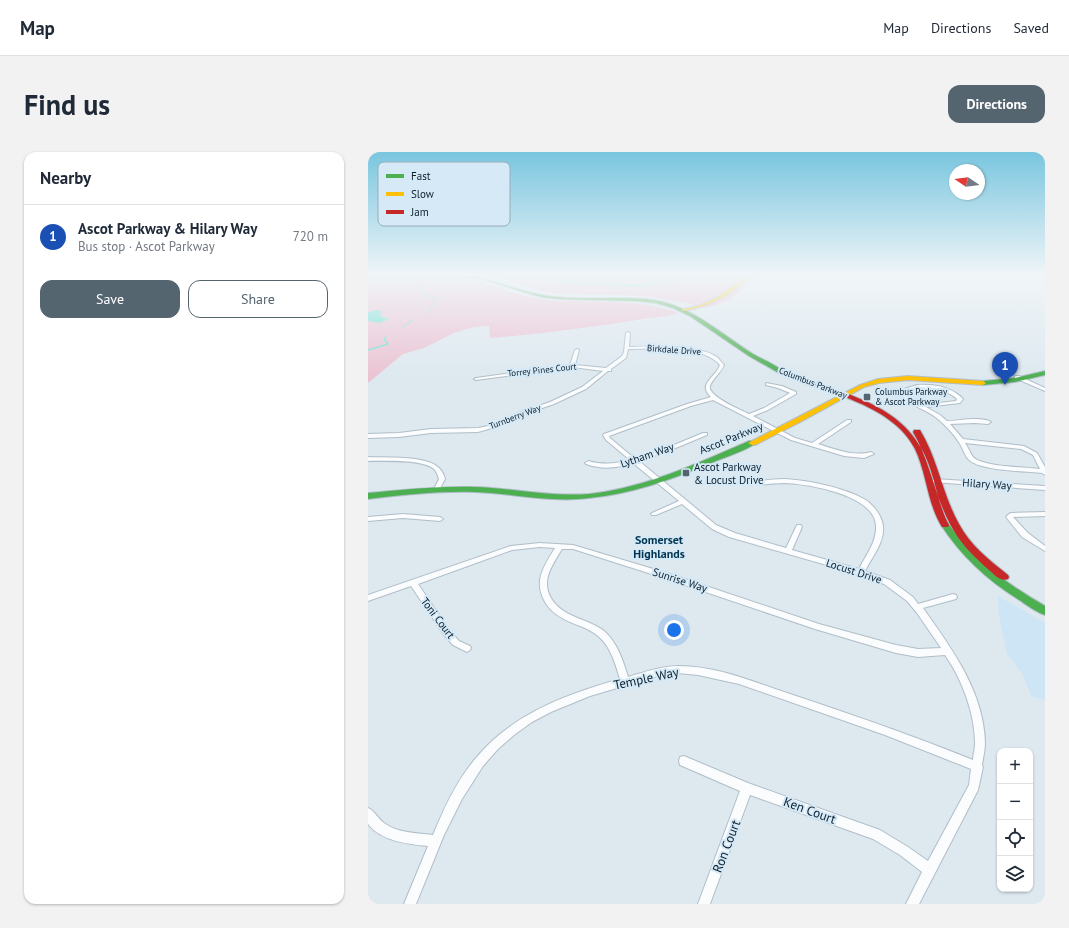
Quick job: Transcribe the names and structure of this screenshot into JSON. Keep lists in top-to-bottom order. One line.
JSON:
{"streets":{"main road":["Columbus Parkway","Ascot Parkway"],"street":["Birkdale Drive","Torrey Pines Court","Turnberry Way","Lytham Way","Hilary Way","Locust Drive","Sunrise Way","Toni Court","Temple Way","Ken Court","Ron Court"]},"crossings":[["Birkdale Drive","Turnberry Way"],["Birkdale Drive","Locust Drive"],["Torrey Pines Court","Turnberry Way"],["Columbus Parkway","Ascot Parkway"],["Columbus Parkway","Hilary Way"],["Ascot Parkway","Locust Drive"],["Lytham Way","Locust Drive"],["Locust Drive","Sunrise Way"],["Locust Drive","Temple Way"],["Locust Drive","Ken Court"],["Sunrise Way","Toni Court"],["Ken Court","Ron Court"]],"districts":["Somerset Highlands"],"places":{"transit":["Columbus Parkway & Ascot Parkway","Ascot Parkway & Locust Drive"]},"legend":["Fast","Slow","Jam"],"north":"left","page":{"header":"Map","nav":["Map","Directions","Saved"],"buttons":["Directions",["Save","Share"]],"title":"Find us","heading":"Nearby","list":[{"mark":"1","name":"Ascot Parkway & Hilary Way","note":"Bus stop · Ascot Parkway","value":"720 m"}],"pins":"1","map_buttons":["+","−"]}}
